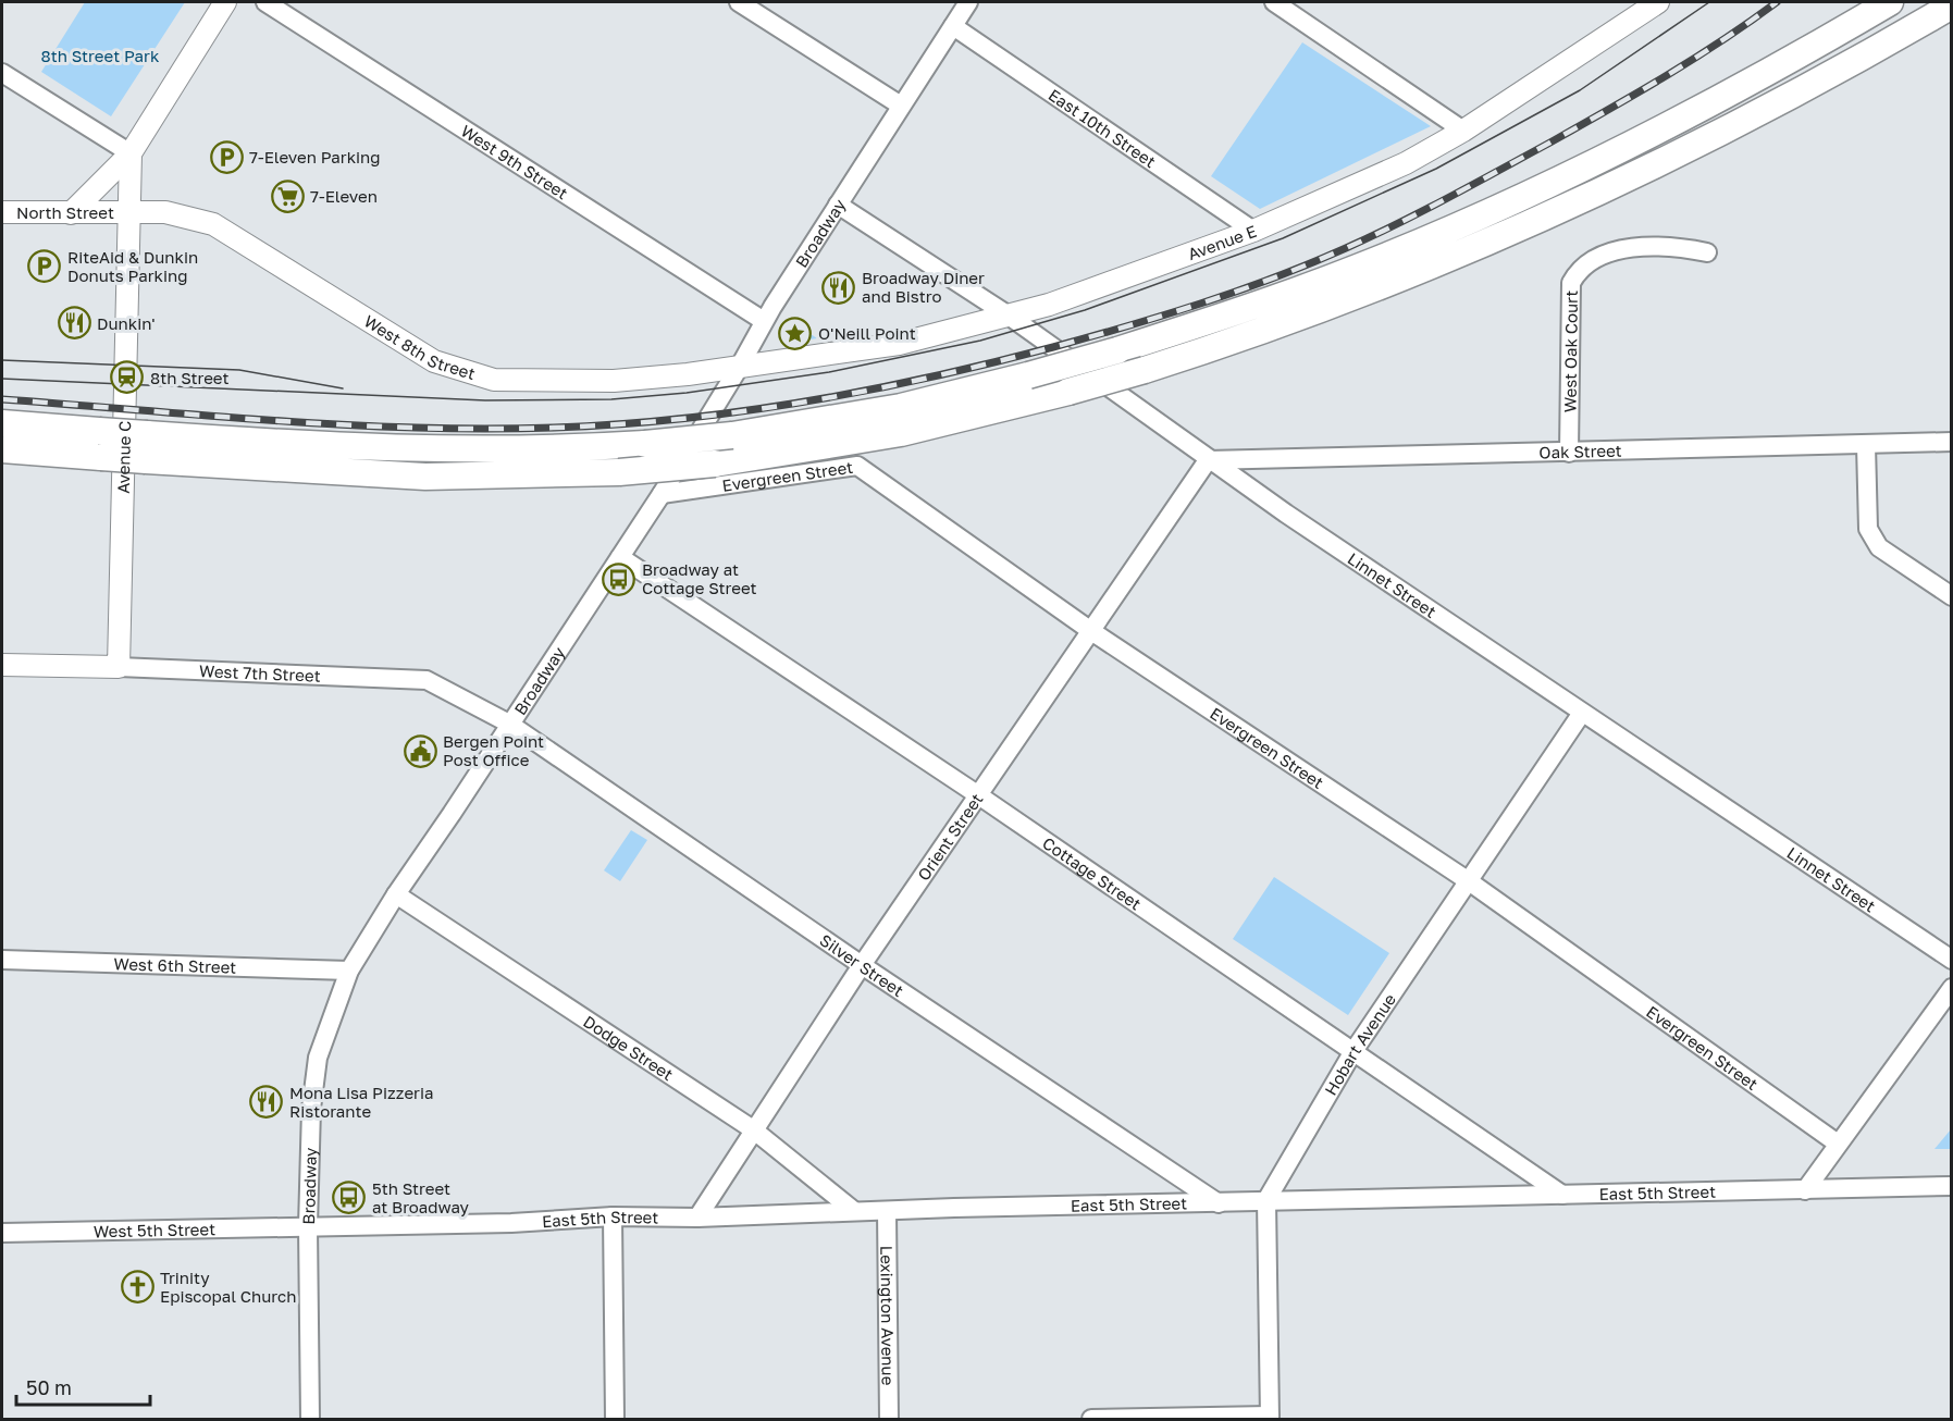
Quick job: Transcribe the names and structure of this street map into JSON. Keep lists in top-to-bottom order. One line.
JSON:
{"streets":{"main road":["North Street","Avenue E","West 8th Street","Avenue C","West 7th Street"],"street":["East 10th Street","West 9th Street","Broadway","West Oak Court","Oak Street","Evergreen Street","Linnet Street","Orient Street","Cottage Street","West 6th Street","Silver Street","Hobart Avenue","Dodge Street","East 5th Street","West 5th Street","Lexington Avenue"]},"crossings":[["East 10th Street","Broadway"],["East 10th Street","Avenue E"],["West 9th Street","Broadway"],["North Street","West 8th Street"],["North Street","Avenue C"],["Broadway","Avenue E"],["Broadway","West 8th Street"],["Broadway","Evergreen Street"],["Broadway","Linnet Street"],["Broadway","West 7th Street"],["Broadway","Cottage Street"],["Broadway","West 6th Street"],["Broadway","Silver Street"],["Broadway","Dodge Street"],["Broadway","East 5th Street"],["Broadway","West 5th Street"],["Avenue E","West 8th Street"],["Avenue E","Linnet Street"],["West 8th Street","Avenue C"],["West Oak Court","Oak Street"],["Oak Street","Linnet Street"],["Oak Street","Orient Street"],["Avenue C","West 7th Street"],["Evergreen Street","Orient Street"],["Evergreen Street","Hobart Avenue"],["Linnet Street","Orient Street"],["Linnet Street","Hobart Avenue"],["West 7th Street","Silver Street"],["Orient Street","Cottage Street"],["Orient Street","Silver Street"],["Orient Street","Dodge Street"],["Orient Street","East 5th Street"],["Cottage Street","Hobart Avenue"],["Cottage Street","East 5th Street"],["Silver Street","East 5th Street"],["Hobart Avenue","East 5th Street"],["Dodge Street","East 5th Street"],["East 5th Street","West 5th Street"],["East 5th Street","Lexington Avenue"]],"parks":["8th Street Park"],"places":{"parking":["7-Eleven Parking","RiteAid & Dunkin Donuts Parking"],"supermarket":["7-Eleven"],"restaurant":["Broadway Diner and Bistro","Dunkin'","Mona Lisa Pizzeria Ristorante"],"place":["O'Neill Point"],"station":["8th Street"],"bus stop":["Broadway at Cottage Street","5th Street at Broadway"],"public building":["Bergen Point Post Office"],"church":["Trinity Episcopal Church"]},"scale_bar":"50 m"}
